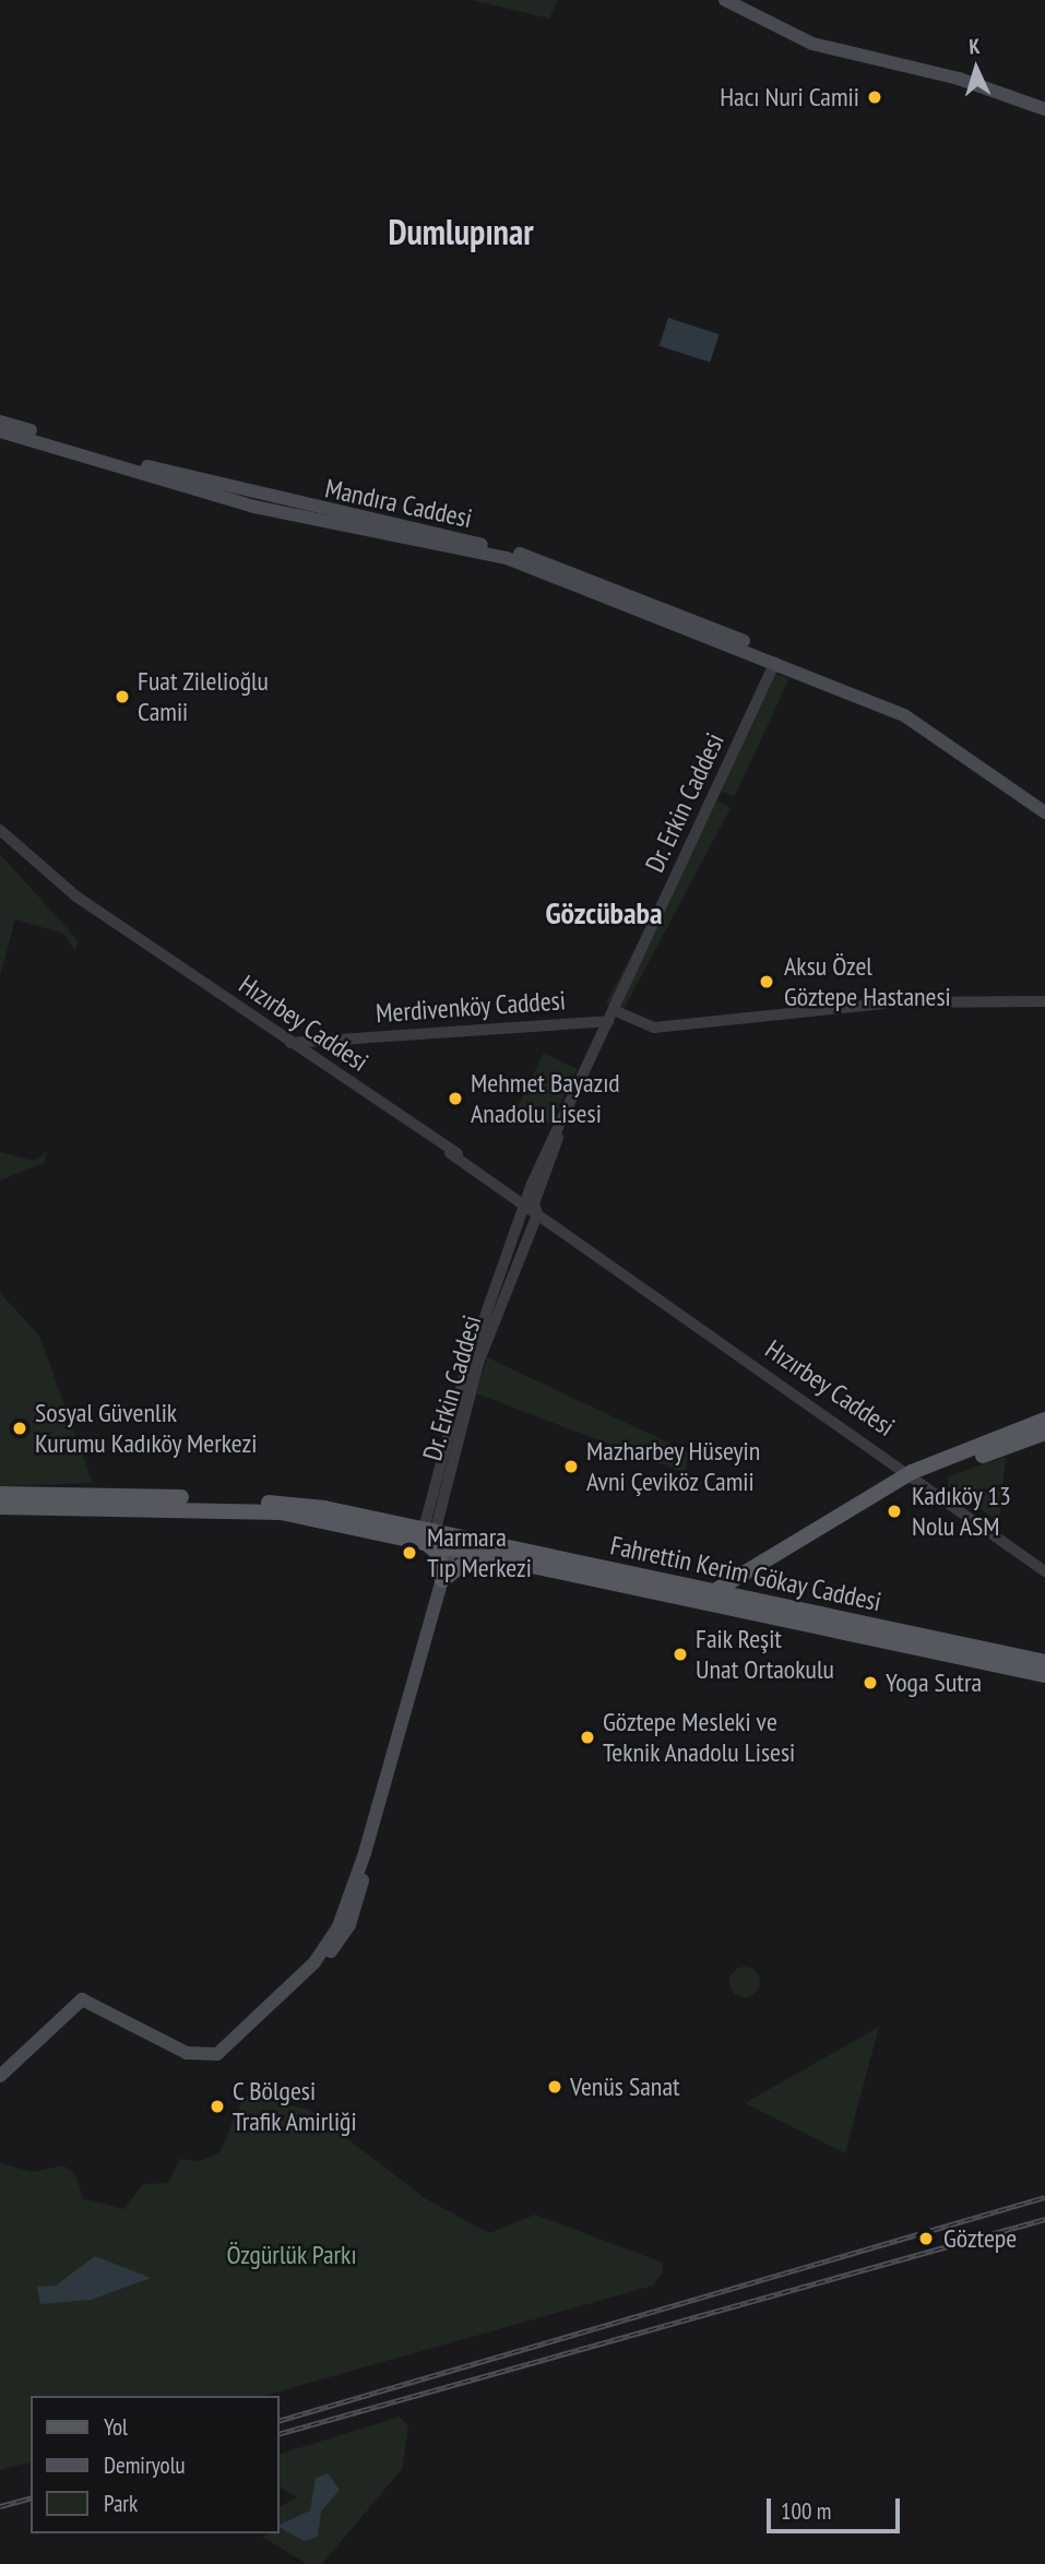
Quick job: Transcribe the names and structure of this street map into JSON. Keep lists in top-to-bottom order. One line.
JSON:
{"streets":{"main road":["Mandıra Caddesi","Fahrettin Kerim Gökay Caddesi"],"street":["Dr. Erkin Caddesi","Hızırbey Caddesi"]},"crossings":[["Mandıra Caddesi","Dr. Erkin Caddesi"],["Dr. Erkin Caddesi","Hızırbey Caddesi"],["Dr. Erkin Caddesi","Fahrettin Kerim Gökay Caddesi"]],"districts":["Dumlupınar","Gözcübaba"],"parks":["Özgürlük Parkı"],"places":["Hacı Nuri Camii","Fuat Zilelioğlu Camii","Aksu Özel Göztepe Hastanesi","Mehmet Bayazıd Anadolu Lisesi","Sosyal Güvenlik Kurumu Kadıköy Merkezi","Mazharbey Hüseyin Avni Çeviköz Camii","Kadıköy 13 Nolu ASM","Marmara Tıp Merkezi","Faik Reşit Unat Ortaokulu","Yoga Sutra","Göztepe Mesleki ve Teknik Anadolu Lisesi","Venüs Sanat","C Bölgesi Trafik Amirliği","Göztepe"],"legend":["Yol","Demiryolu","Park"],"scale_bar":"100 m","north":"top"}
